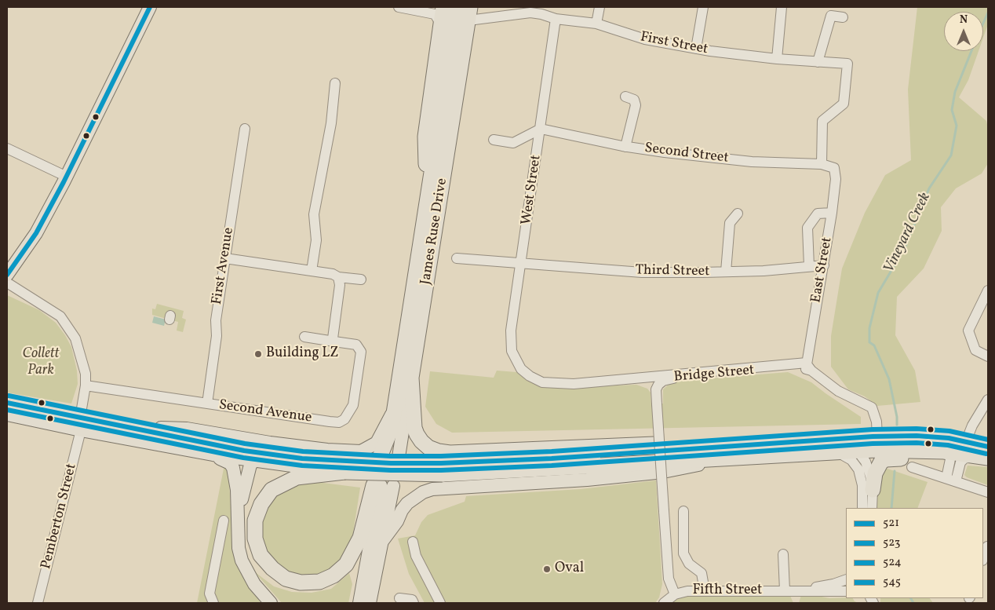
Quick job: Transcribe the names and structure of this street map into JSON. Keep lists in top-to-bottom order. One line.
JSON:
{"streets":{"highway":["James Ruse Drive"],"street":["First Street","Second Street","West Street","First Avenue","East Street","Third Street","Bridge Street","Second Avenue","Pemberton Street","Fifth Street"]},"crossings":[["First Street","Second Street"],["First Street","West Street"],["First Street","James Ruse Drive"],["Second Street","West Street"],["Second Street","East Street"],["West Street","Third Street"],["West Street","Bridge Street"],["First Avenue","Second Avenue"],["East Street","Third Street"],["East Street","Bridge Street"],["Bridge Street","Fifth Street"],["Second Avenue","Pemberton Street"]],"water":["Vineyard Creek"],"parks":["Collett Park"],"places":["Building LZ","Oval"],"lines":["transit line 545","transit line 524","transit line 521","transit line 523"],"legend":["521","523","524","545"],"north":"top"}
